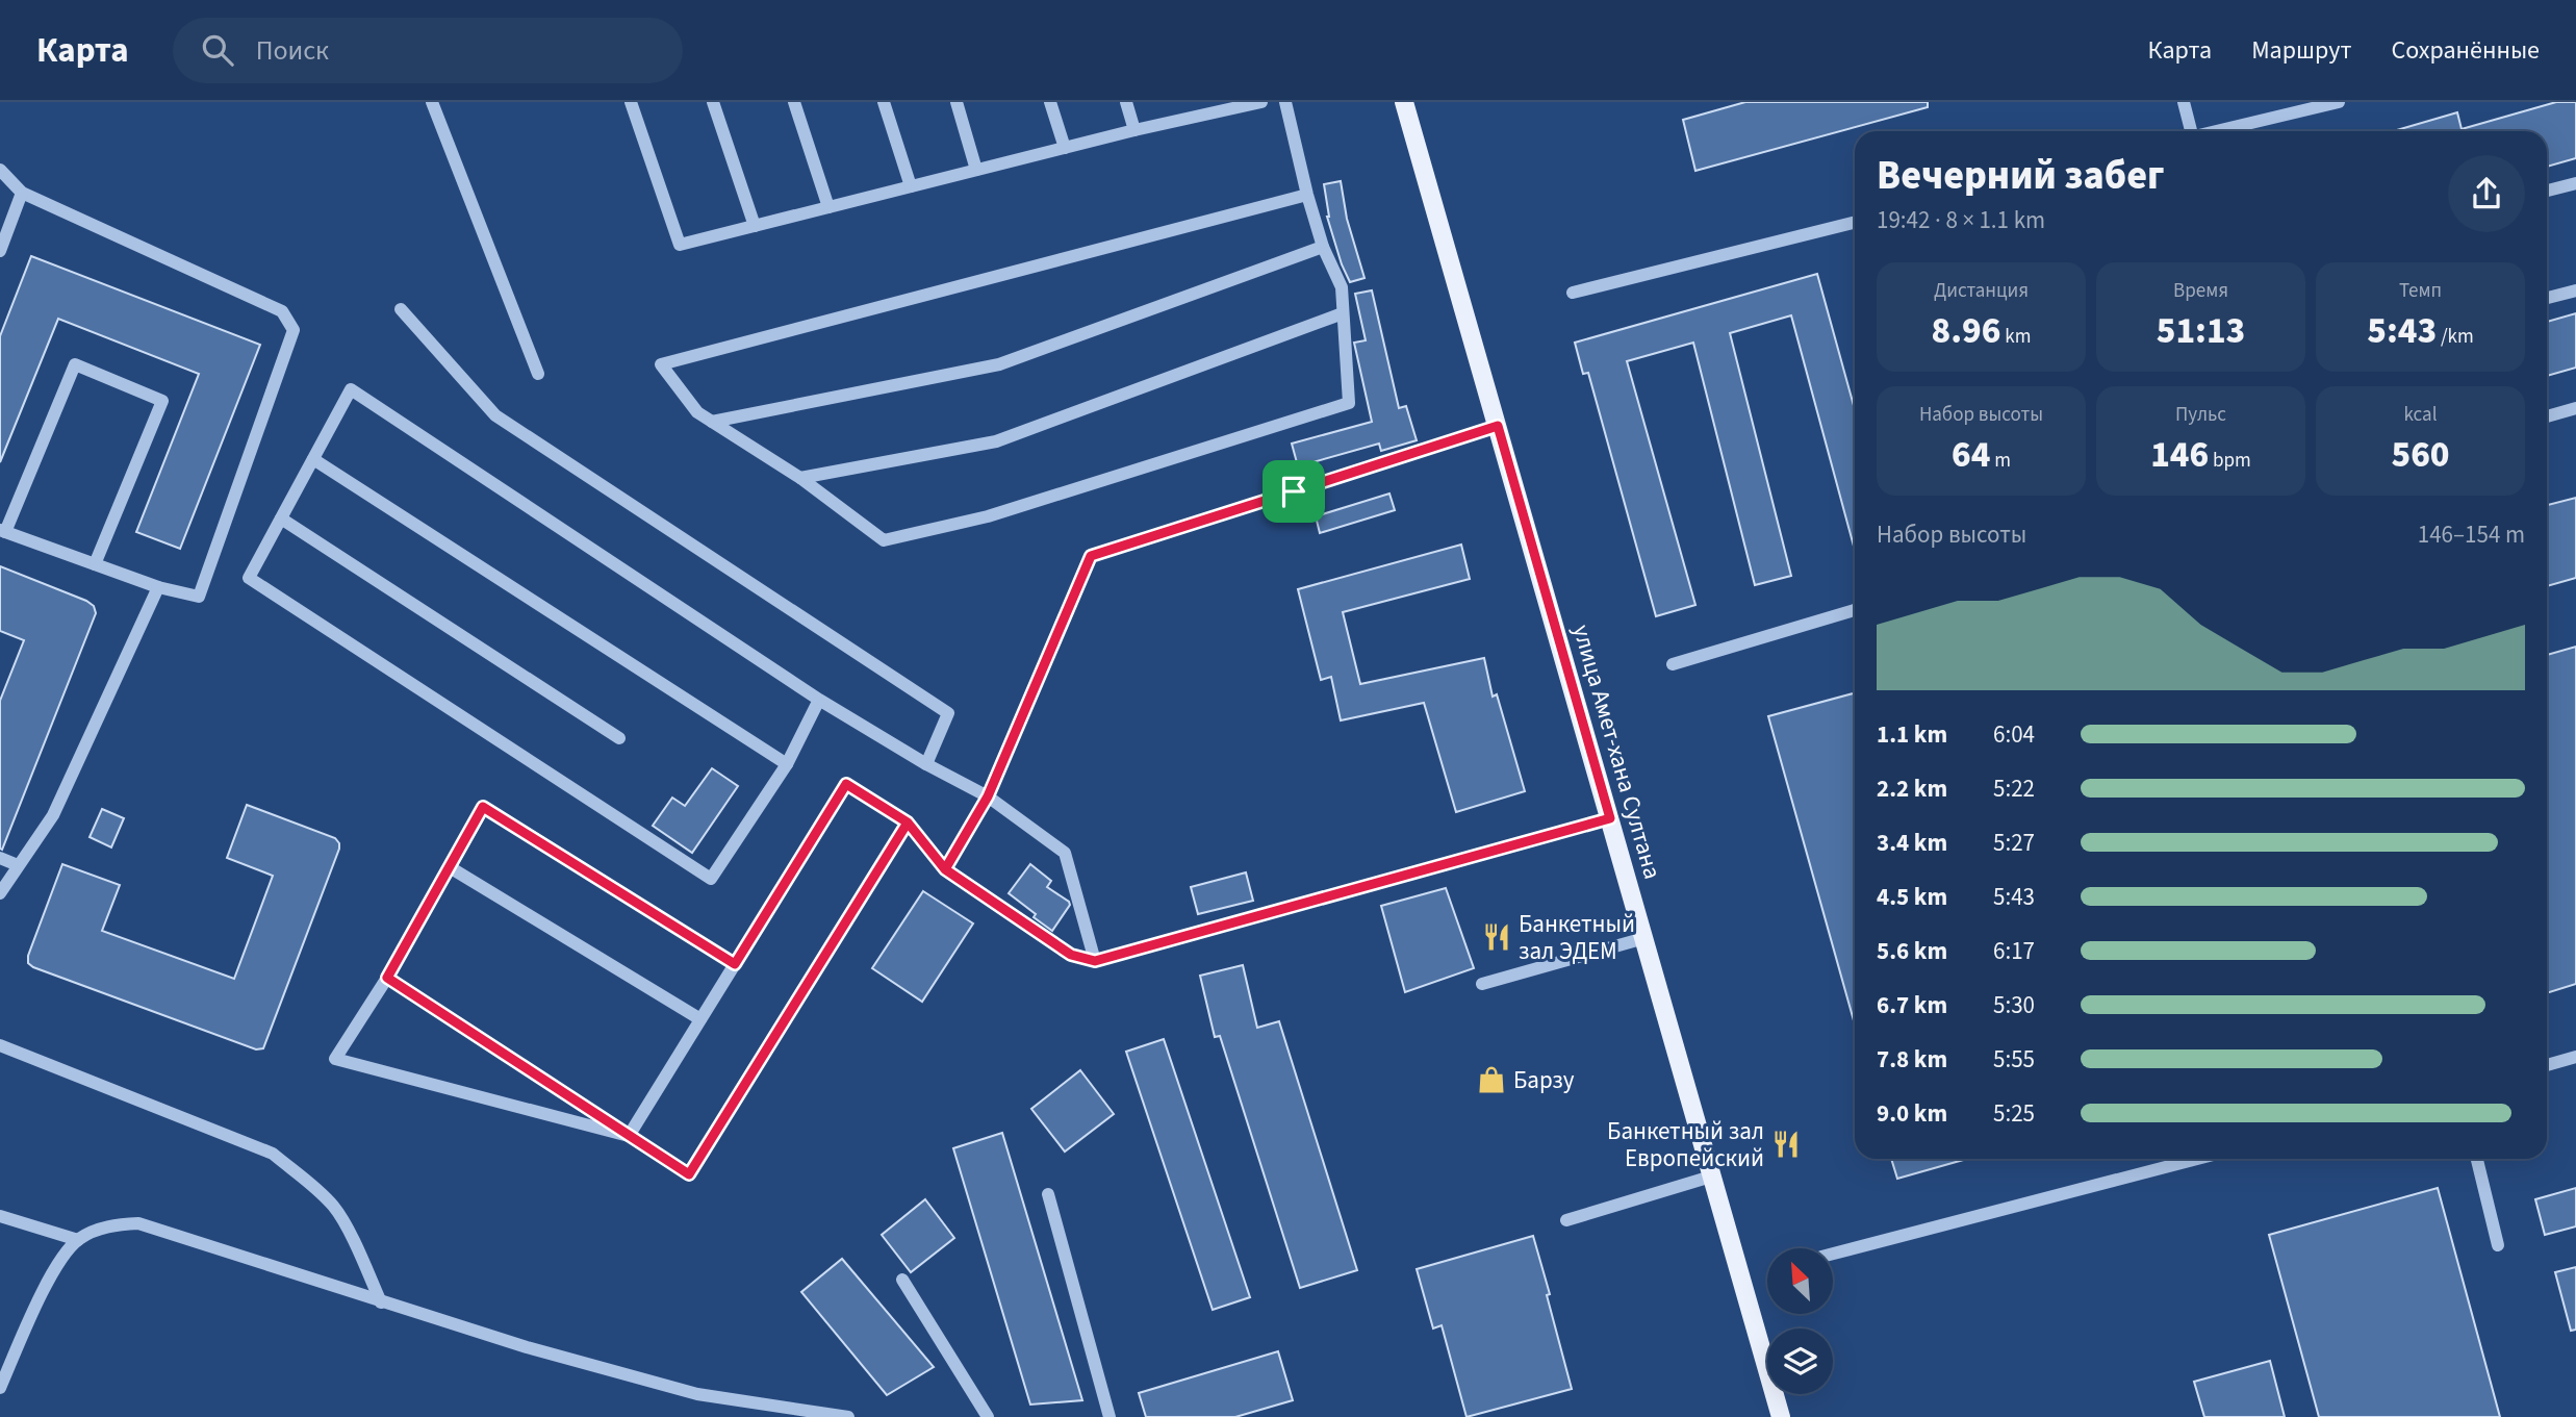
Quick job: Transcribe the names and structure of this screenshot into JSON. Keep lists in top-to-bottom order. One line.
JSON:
{"streets":{"main road":["улица Амет-хана Султана"]},"places":{"restaurant":["Банкетный зал ЭДЕМ","Банкетный зал Европейский"],"shop":["Барзу"]},"north":"top left","page":{"header":"Карта","search":"Поиск","nav":["Карта","Маршрут","Сохранённые"],"heading":["Вечерний забег","19:42 · 8 × 1.1 km"],"stats":[["Дистанция","8.96 km"],["Время","51:13"],["Темп","5:43 /km"],["Набор высоты","64 m"],["Пульс","146 bpm"],["kcal","560"]],"chart":["Набор высоты","146–154 m"],"list":[{"name":"1.1 km","note":"6:04"},{"name":"2.2 km","note":"5:22"},{"name":"3.4 km","note":"5:27"},{"name":"4.5 km","note":"5:43"},{"name":"5.6 km","note":"6:17"},{"name":"6.7 km","note":"5:30"},{"name":"7.8 km","note":"5:55"},{"name":"9.0 km","note":"5:25"}]}}
